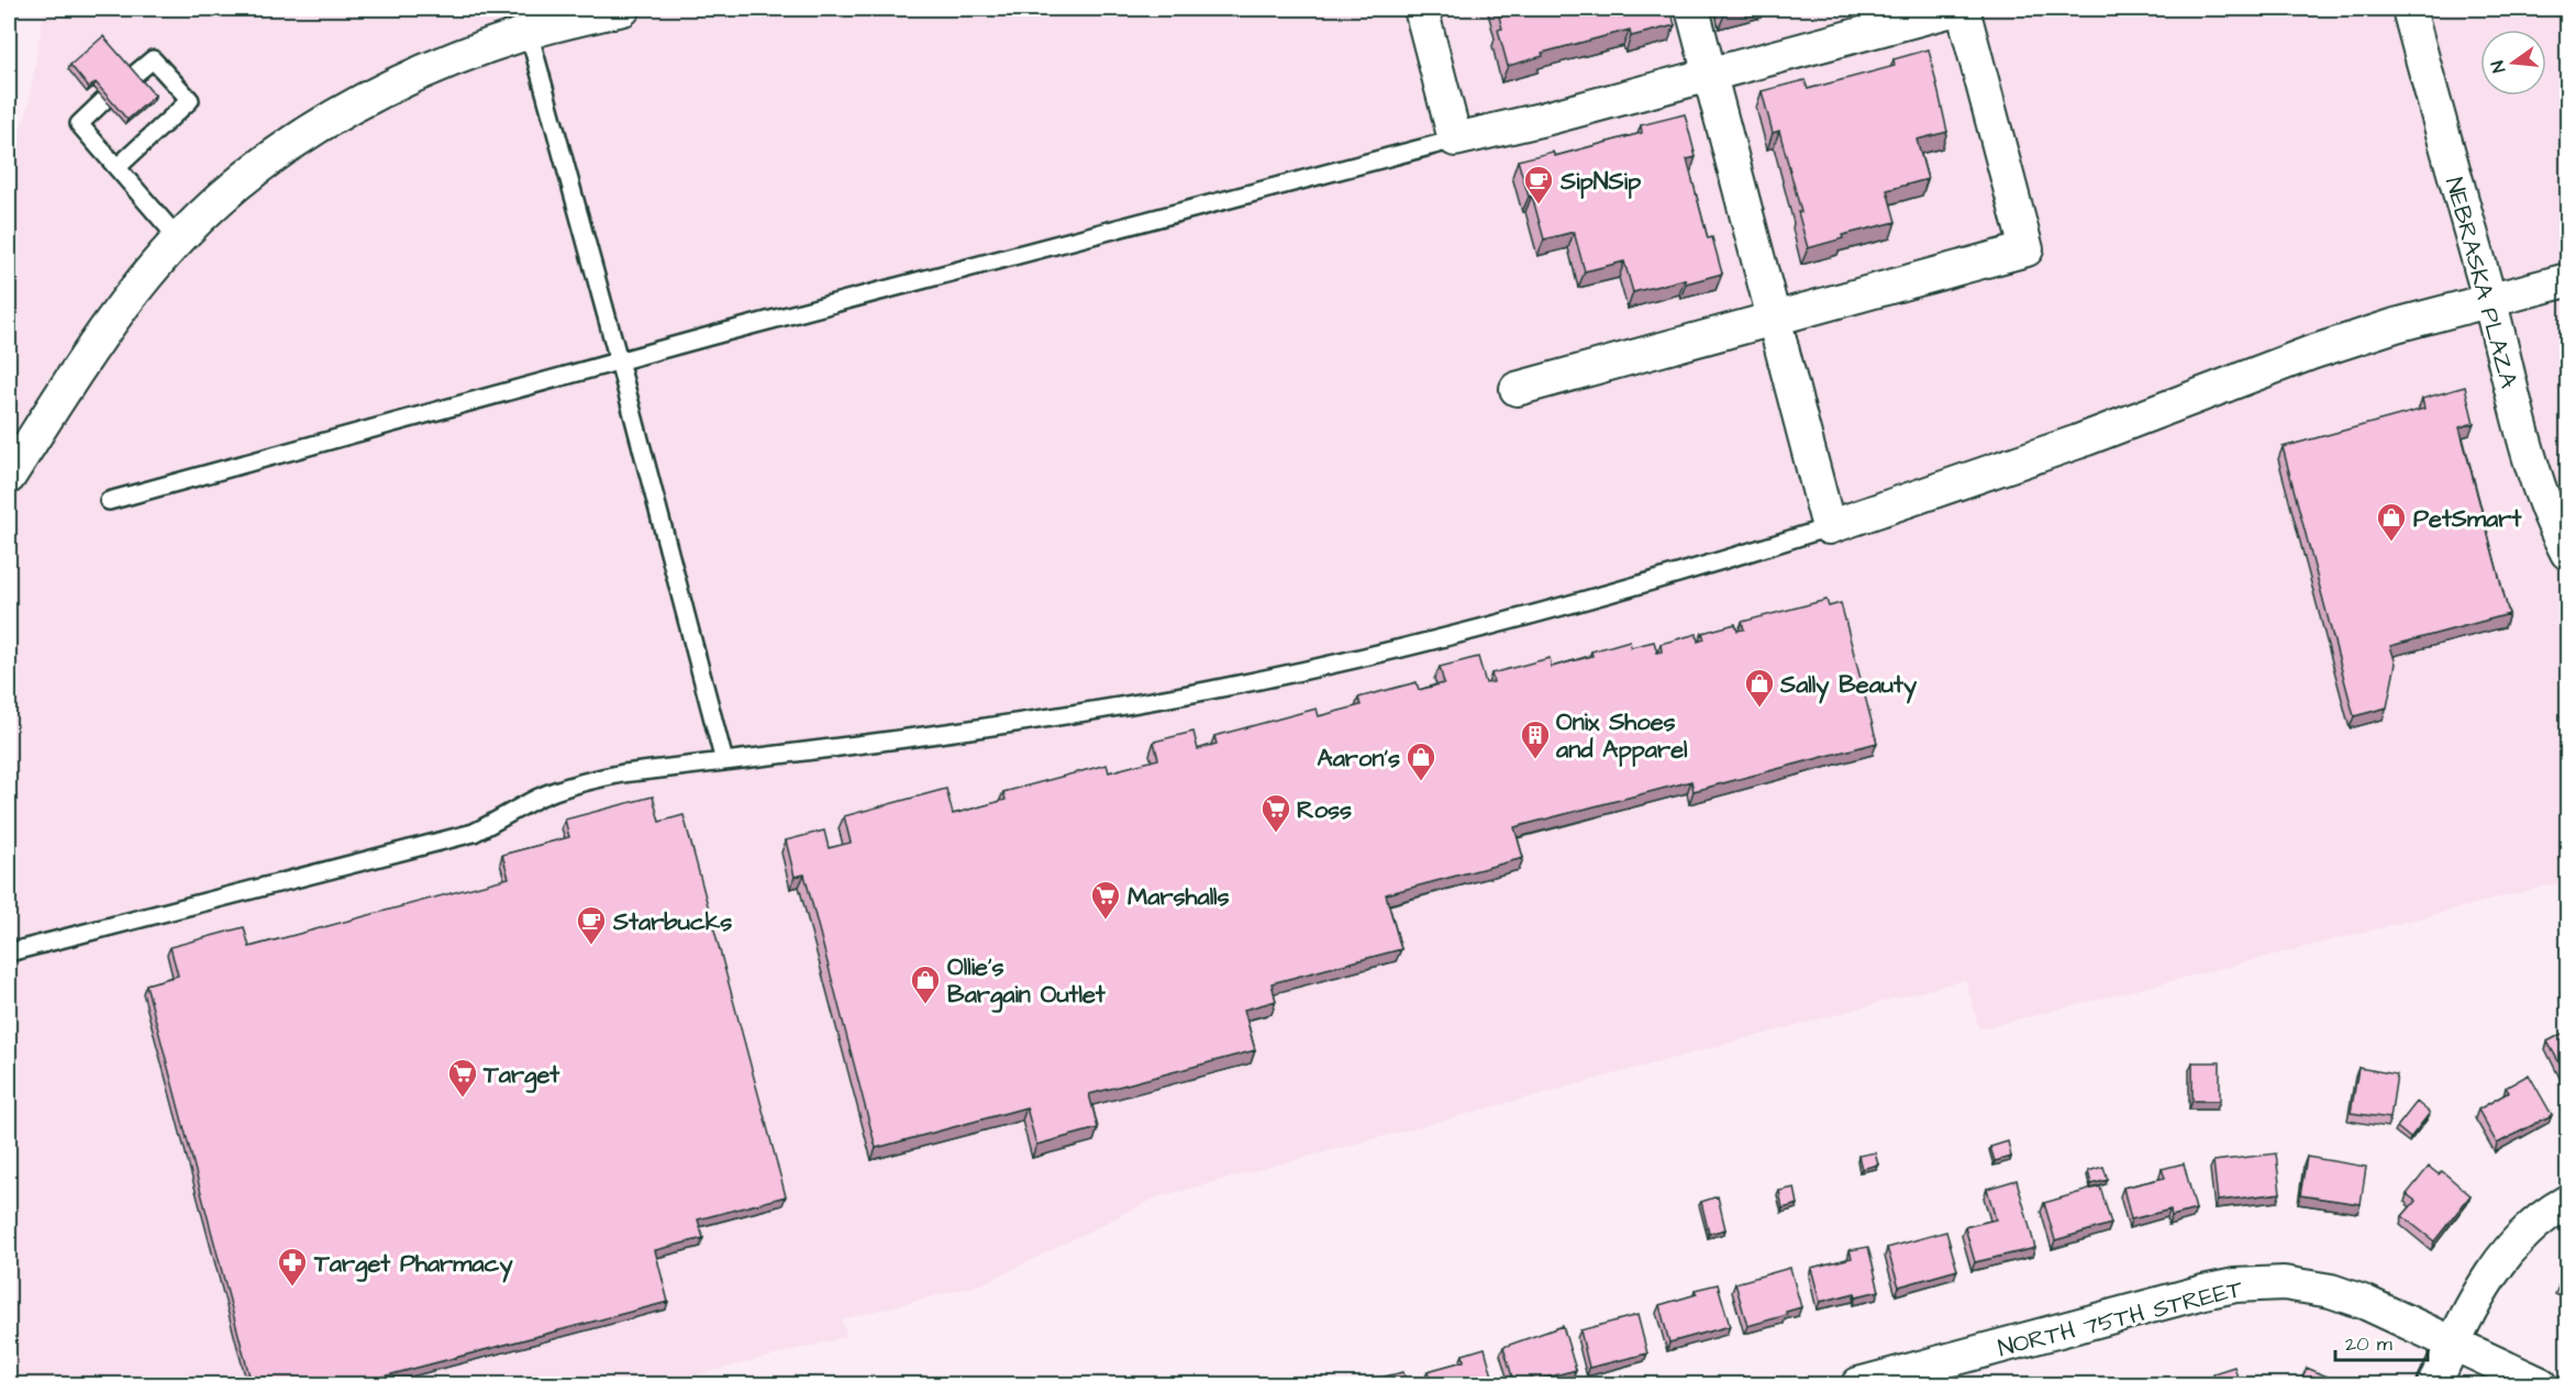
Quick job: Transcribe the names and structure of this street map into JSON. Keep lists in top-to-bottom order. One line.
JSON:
{"streets":{"street":["NEBRASKA PLAZA","NORTH 75TH STREET"]},"places":{"cafe":["SipNSip","Starbucks"],"shop":["PetSmart","Sally Beauty","Aaron's","Ollie's Bargain Outlet"],"building":["Onix Shoes and Apparel"],"supermarket":["Ross","Marshalls","Target"],"pharmacy":["Target Pharmacy"]},"scale_bar":"20 m","north":"left"}
